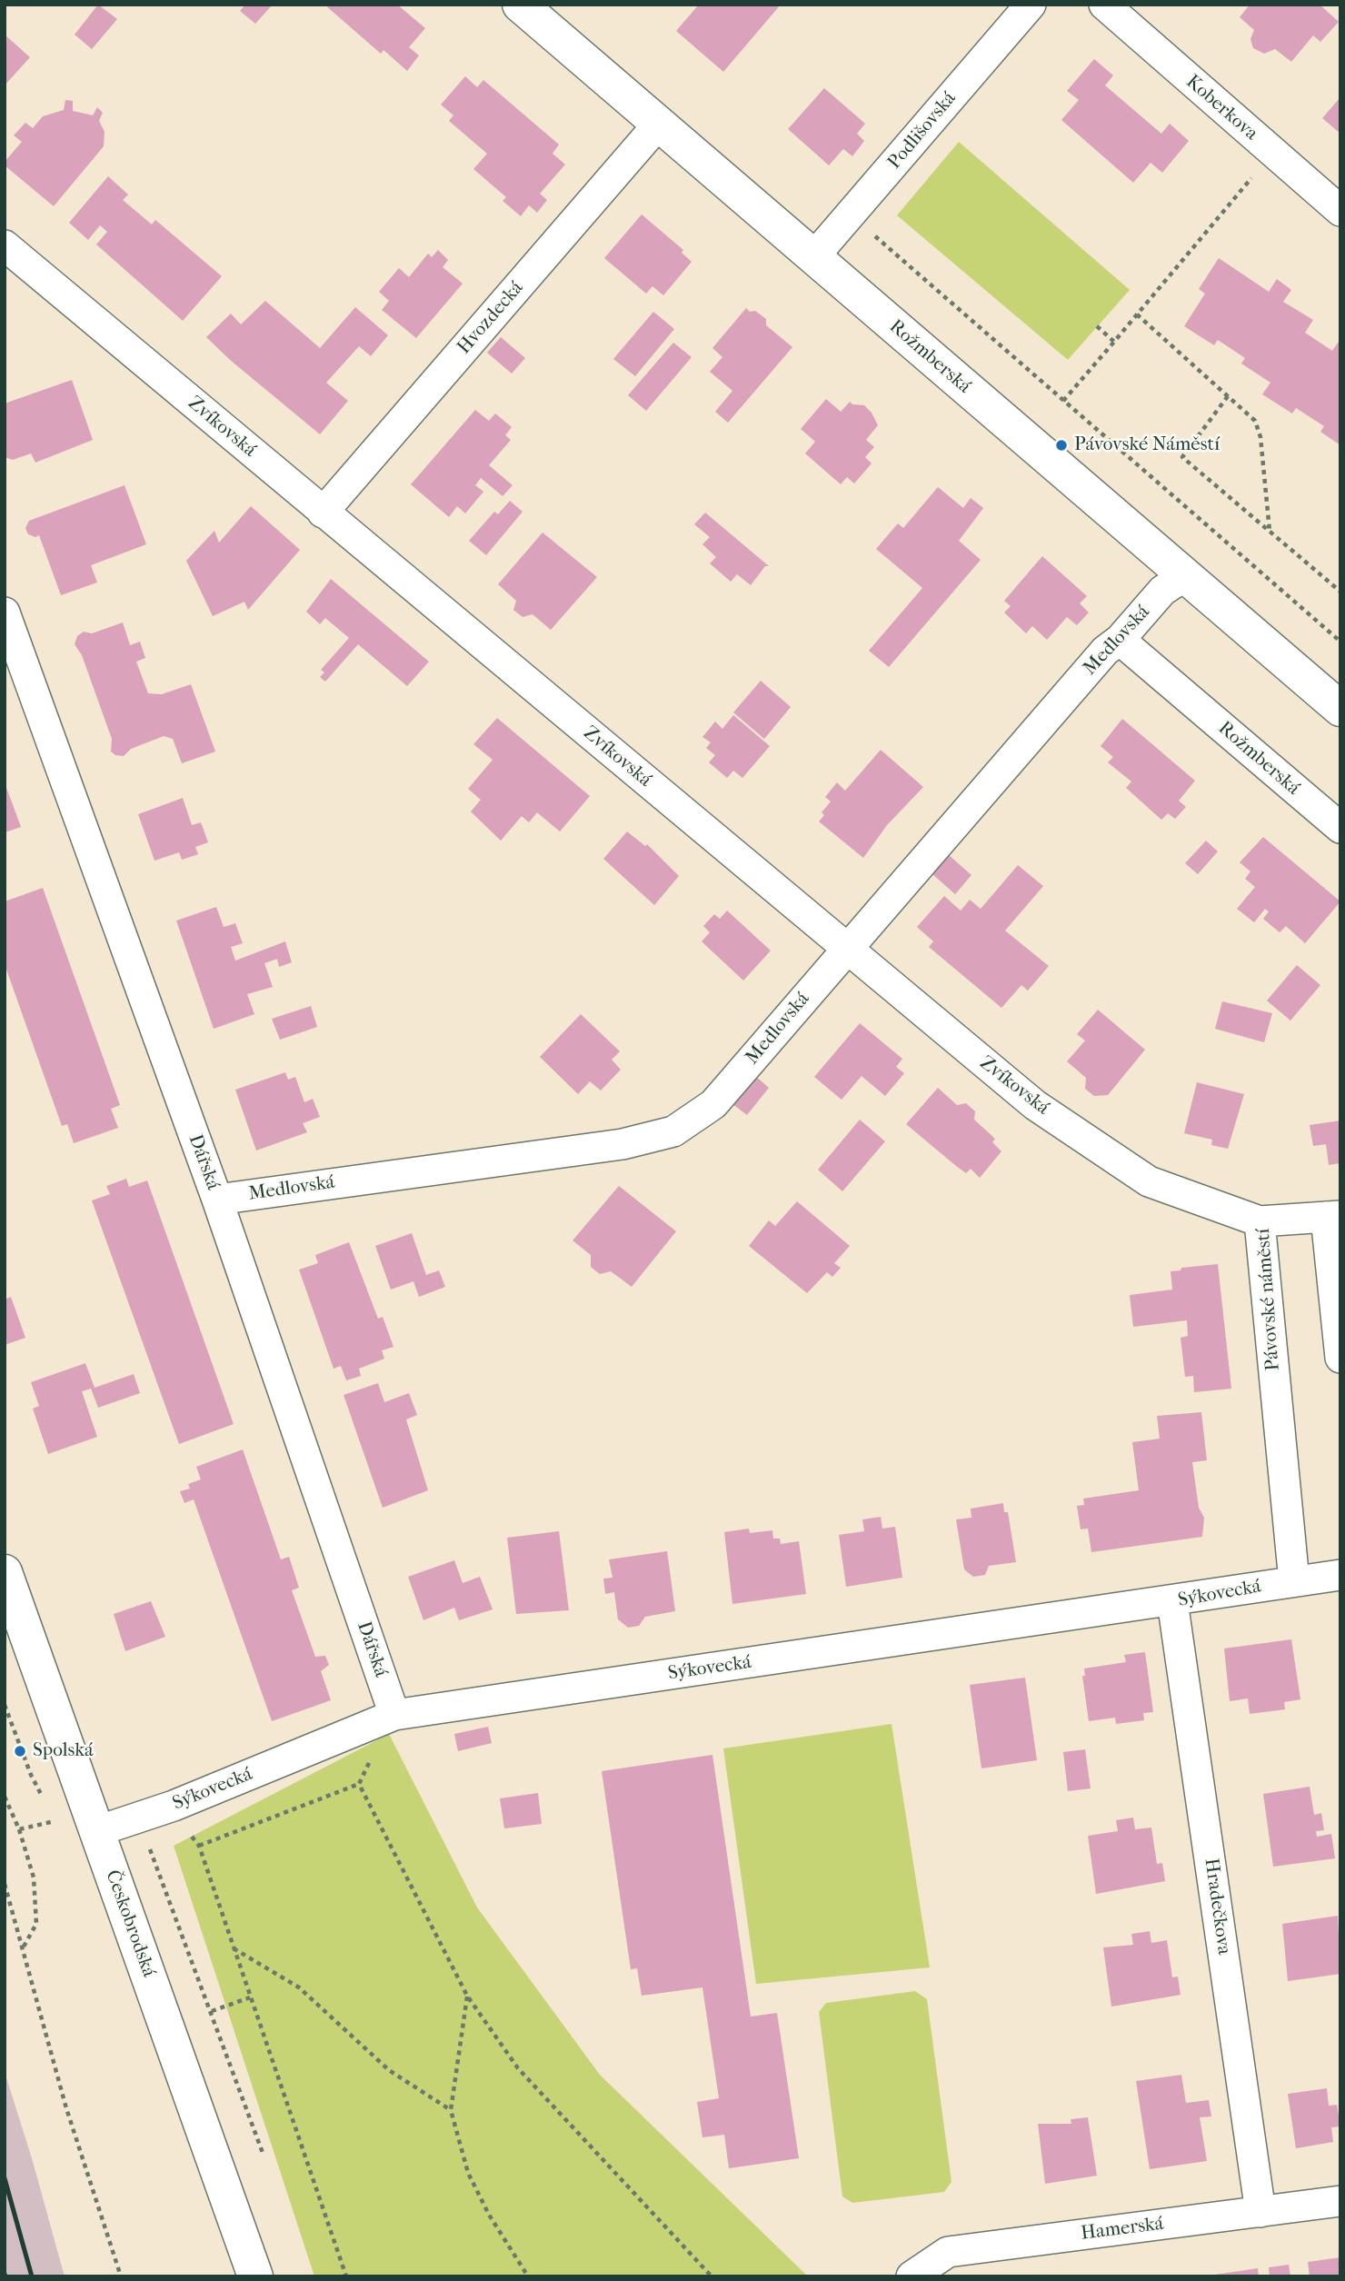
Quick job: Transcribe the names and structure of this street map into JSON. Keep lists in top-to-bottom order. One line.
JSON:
{"streets":{"street":["Koberkova","Podlišovská","Hvozdecká","Rožmberská","Zvíkovská","Medlovská","Dářská","Pávovské náměstí","Sýkovecká","Hradečkova","Českobrodská","Hamerská"]},"crossings":[["Podlišovská","Rožmberská"],["Hvozdecká","Rožmberská"],["Hvozdecká","Zvíkovská"],["Rožmberská","Medlovská"],["Zvíkovská","Medlovská"],["Zvíkovská","Pávovské náměstí"],["Medlovská","Dářská"],["Dářská","Sýkovecká"],["Pávovské náměstí","Sýkovecká"],["Sýkovecká","Hradečkova"],["Sýkovecká","Českobrodská"],["Hradečkova","Hamerská"]],"places":["Pávovské Náměstí","Spolská"]}
